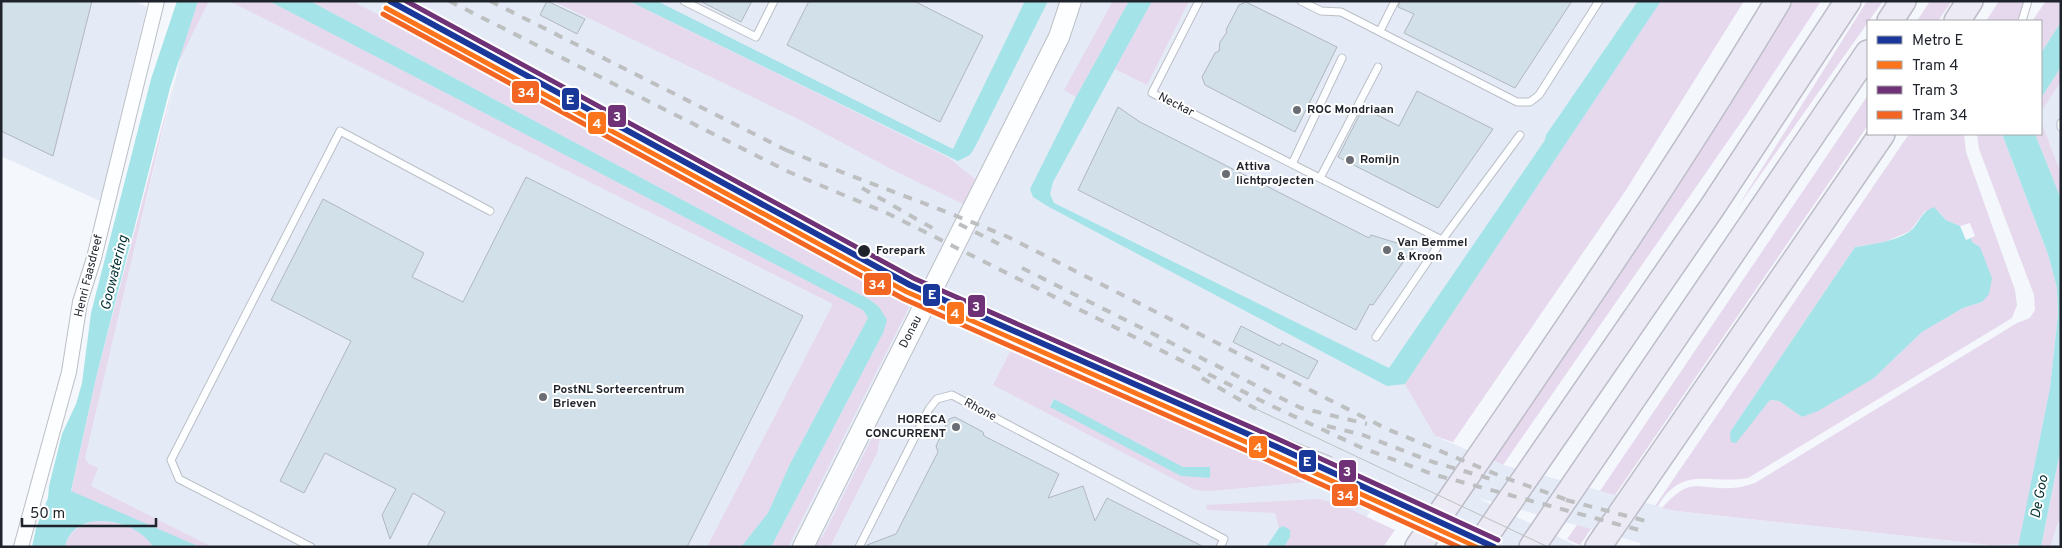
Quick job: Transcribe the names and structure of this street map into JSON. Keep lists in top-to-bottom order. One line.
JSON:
{"streets":{"main road":["Donau"],"street":["Henri Faasdreef"],"lane":["Neckar","Rhone"]},"water":["Goowatering","De Goo"],"places":["ROC Mondriaan","Romijn","Attiva lichtprojecten","Van Bemmel & Kroon","Forepark","PostNL Sorteercentrum Brieven","HORECA CONCURRENT"],"lines":["metro line E","tram line 3","tram line 4","tram line 34"],"legend":["Metro E","Tram 4","Tram 3","Tram 34"],"scale_bar":"50 m"}
